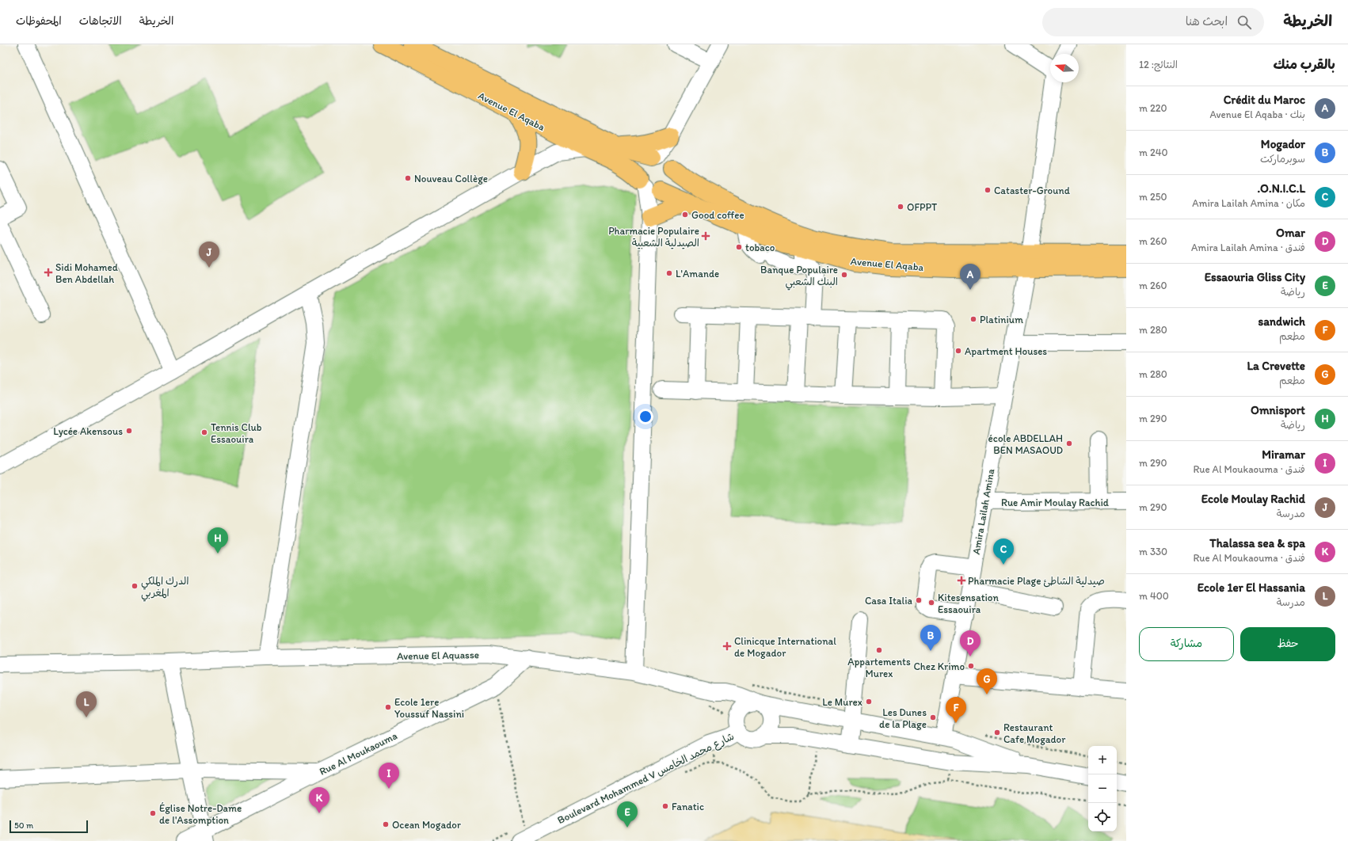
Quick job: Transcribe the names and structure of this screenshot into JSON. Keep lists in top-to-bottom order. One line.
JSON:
{"streets":{"main road":["Avenue El Aqaba"],"street":["Rue Amir Moulay Rachid","Amira Lailah Amina","Avenue El Aquasse","Rue Al Moukaouma","Boulevard Mohammed V شارع محمد الخامس"]},"crossings":[["Avenue El Aqaba","Amira Lailah Amina"],["Rue Amir Moulay Rachid","Amira Lailah Amina"],["Avenue El Aquasse","Rue Al Moukaouma"],["Avenue El Aquasse","Boulevard Mohammed V شارع محمد الخامس"]],"places":{"other":["Nouveau Collège","Cataster-Ground","OFPPT","Good coffee","tobaco","L'Amande","Banque Populaire البنك الشعبي","Platinium","Apartment Houses","Lycée Akensous","Tennis Club Essaouira","école ABDELLAH BEN MASAOUD","الدرك الملكي المغربي","Casa Italia","Kitesensation Essaouira","Appartements Murex","Chez Krimo","Le Murex","Ecole 1ere Youssuf Nassini","Les Dunes de la Plage","Restaurant Cafe Mogador","Fanatic","Église Notre-Dame de l'Assomption","Ocean Mogador"],"health":["Pharmacie Populaire الصيدلية الشعبية","Sidi Mohamed Ben Abdellah","Pharmacie Plage صيدلية الشاطئ","Clinicque International de Mogador"]},"scale_bar":"50 m","north":"left","page":{"header":"الخريطة","search":"ابحث هنا","nav":["الخريطة","الاتجاهات","المحفوظات"],"heading":["بالقرب منك","النتائج: 12"],"list":[{"mark":"A","name":"Crédit du Maroc","note":"بنك · Avenue El Aqaba","value":"220 m"},{"mark":"B","name":"Mogador","note":"سوبرماركت","value":"240 m"},{"mark":"C","name":"O.N.I.C.L.","note":"مكان · Amira Lailah Amina","value":"250 m"},{"mark":"D","name":"Omar","note":"فندق · Amira Lailah Amina","value":"260 m"},{"mark":"E","name":"Essaouria Gliss City","note":"رياضة","value":"260 m"},{"mark":"F","name":"sandwich","note":"مطعم","value":"280 m"},{"mark":"G","name":"La Crevette","note":"مطعم","value":"280 m"},{"mark":"H","name":"Omnisport","note":"رياضة","value":"290 m"},{"mark":"I","name":"Miramar","note":"فندق · Rue Al Moukaouma","value":"290 m"},{"mark":"J","name":"Ecole Moulay Rachid","note":"مدرسة","value":"290 m"},{"mark":"K","name":"Thalassa sea & spa","note":"فندق · Rue Al Moukaouma","value":"330 m"},{"mark":"L","name":"Ecole 1er El Hassania","note":"مدرسة","value":"400 m"}],"pins":["J","A","H","C","B","D","G","L","F","I","K","E"],"buttons":["حفظ","مشاركة"],"map_buttons":["+","−"],"scale":"50 m"}}
